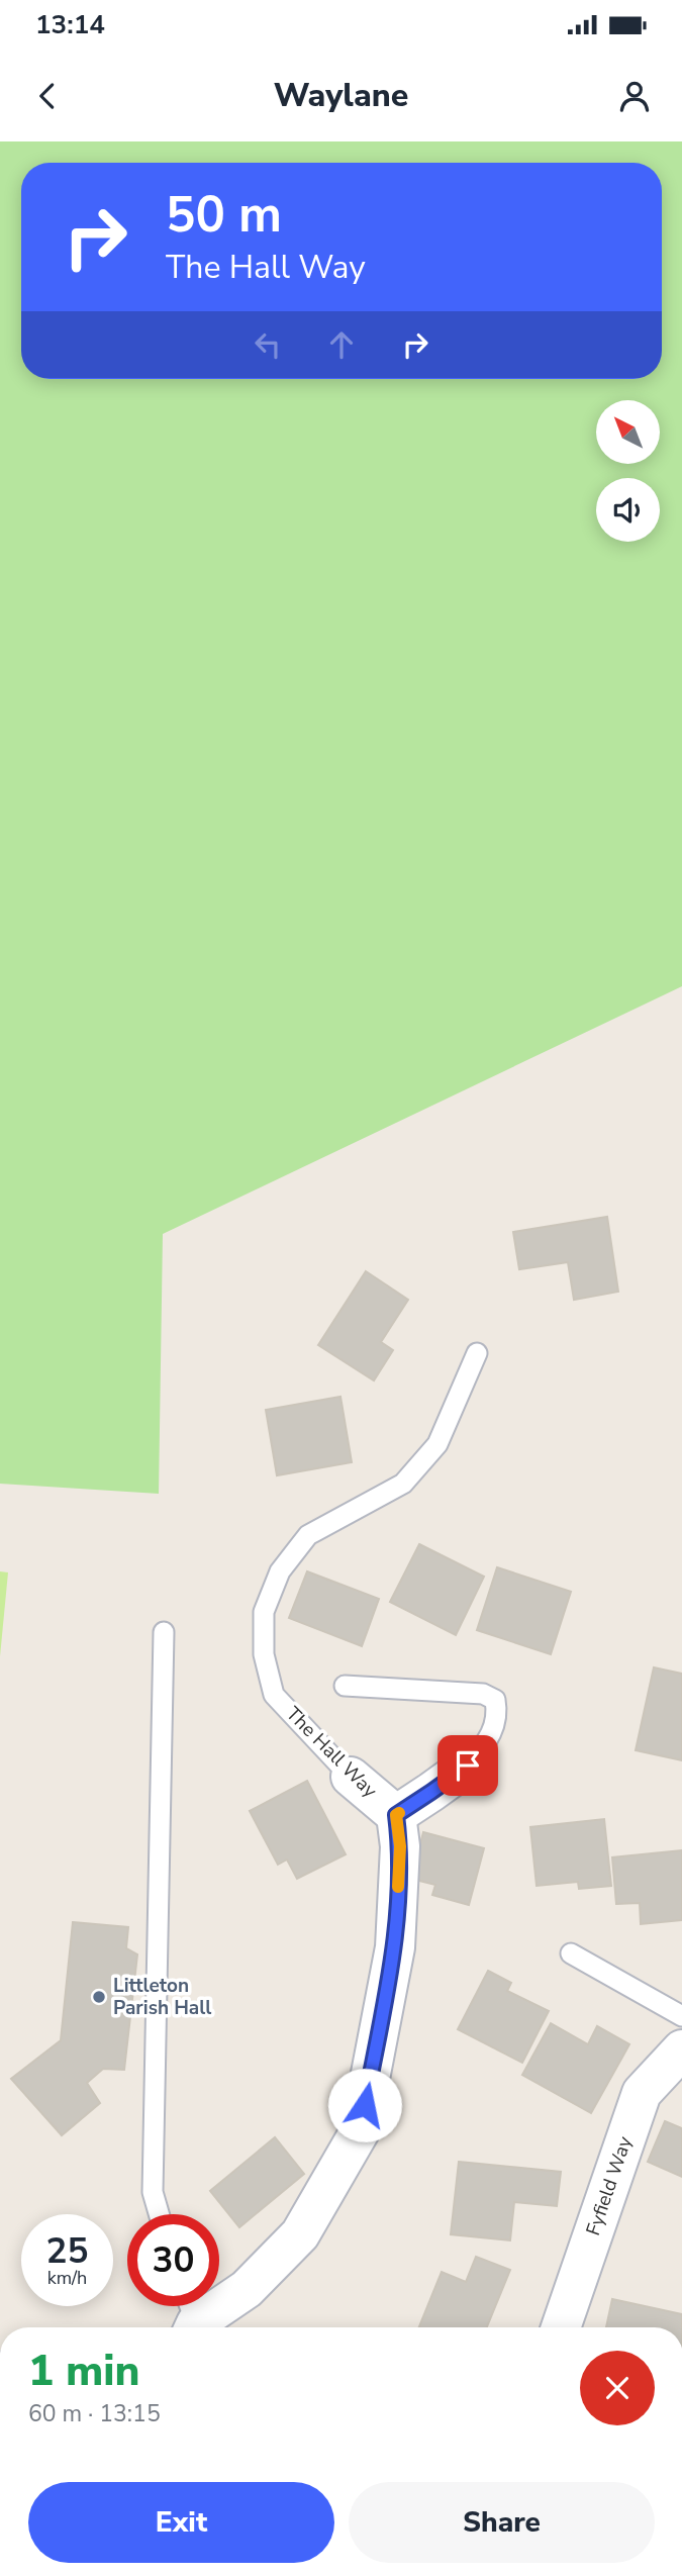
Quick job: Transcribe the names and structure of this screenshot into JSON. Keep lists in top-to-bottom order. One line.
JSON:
{"streets":{"street":["The Hall Way","Fyfield Way"]},"places":["Littleton Parish Hall"],"north":"top left","page":{"status":"13:14","header":"Waylane","turn":["50 m","The Hall Way"],"speed":"25 km/h","limit":"30","heading":["1 min","60 m · 13:15"],"buttons":["Exit","Share"]}}
